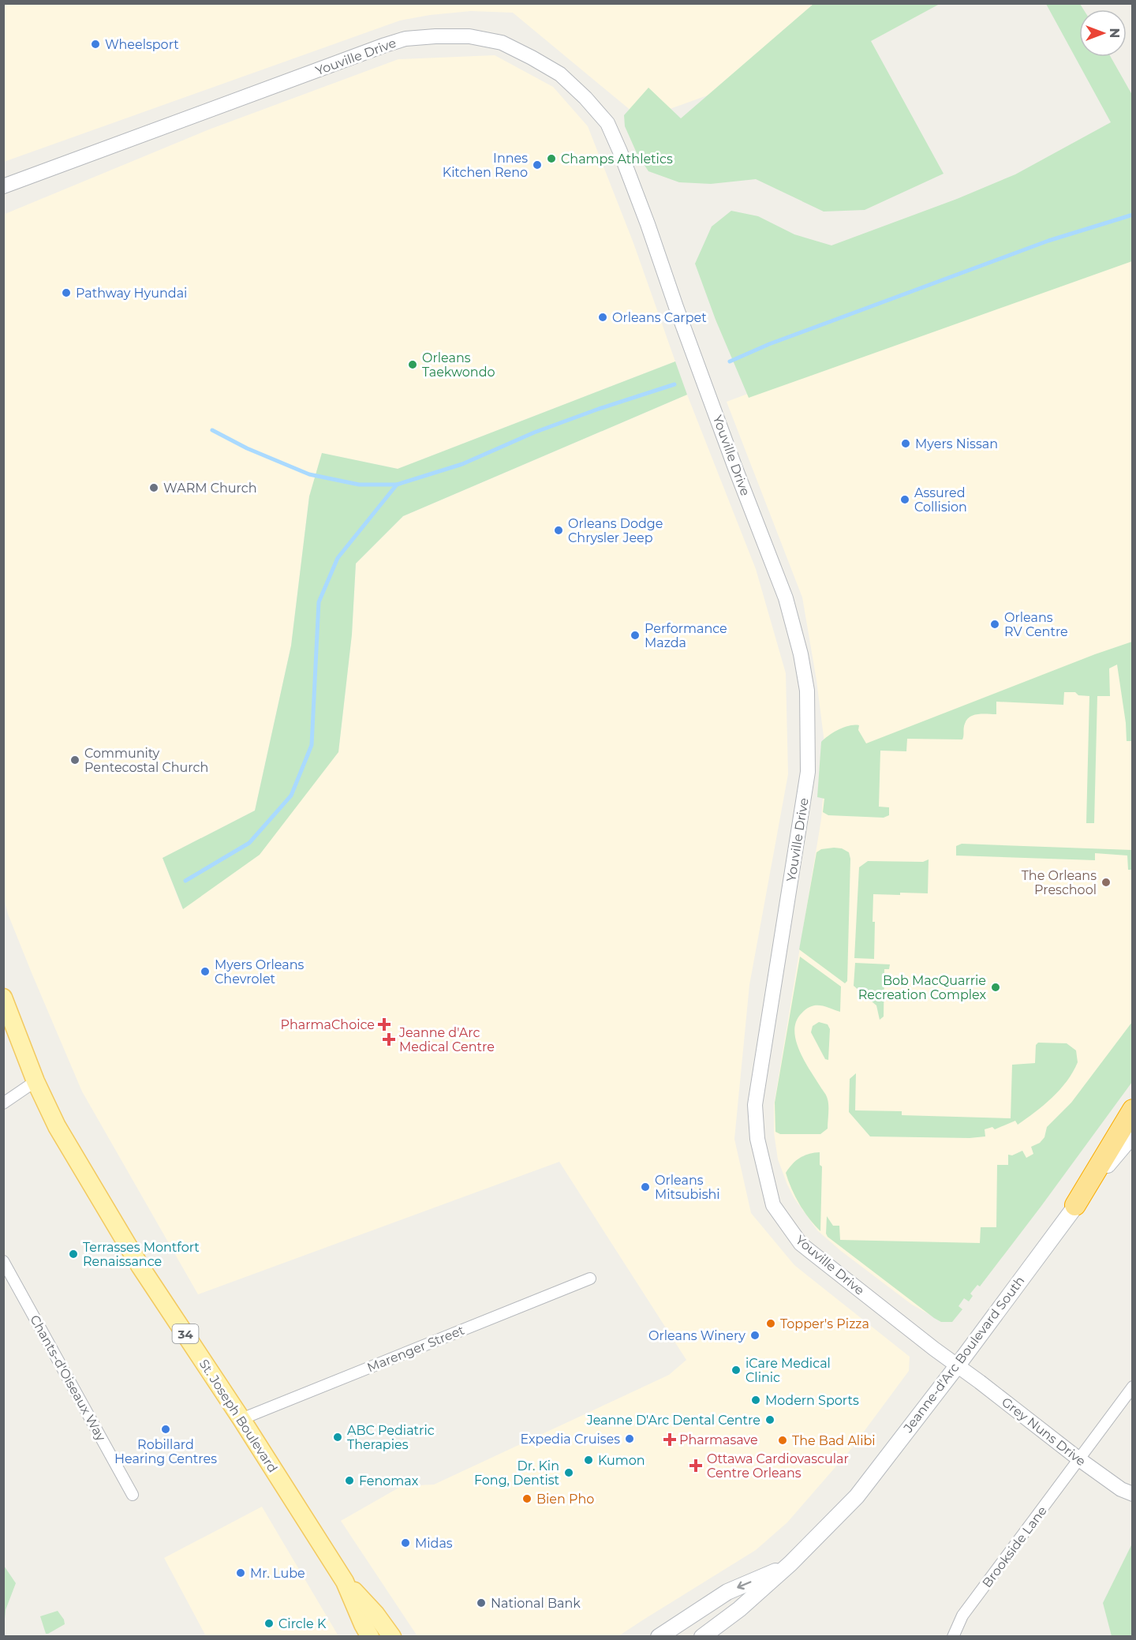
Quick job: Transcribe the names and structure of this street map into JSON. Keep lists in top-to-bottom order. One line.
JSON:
{"streets":{"main road":["34","Jeanne-d'Arc Boulevard South","St. Joseph Boulevard"],"street":["Youville Drive","Marenger Street","Chants-d'Oiseaux Way","Grey Nuns Drive","Brookside Lane"]},"crossings":[["Youville Drive","Jeanne-d'Arc Boulevard South"],["Youville Drive","Grey Nuns Drive"],["Marenger Street","St. Joseph Boulevard"],["Jeanne-d'Arc Boulevard South","Grey Nuns Drive"],["Grey Nuns Drive","Brookside Lane"]],"places":{"other":["Wheelsport","Champs Athletics","Innes Kitchen Reno","Pathway Hyundai","Orleans Carpet","Orleans Taekwondo","Myers Nissan","WARM Church","Assured Collision","Orleans Dodge Chrysler Jeep","Orleans RV Centre","Performance Mazda","Community Pentecostal Church","The Orleans Preschool","Myers Orleans Chevrolet","Bob MacQuarrie Recreation Complex","Orleans Mitsubishi","Terrasses Montfort Renaissance","Topper's Pizza","Orleans Winery","iCare Medical Clinic","Modern Sports","Jeanne D'Arc Dental Centre","Robillard Hearing Centres","ABC Pediatric Therapies","Expedia Cruises","The Bad Alibi","Kumon","Dr. Kin Fong, Dentist","Fenomax","Bien Pho","Midas","Mr. Lube","National Bank","Circle K"],"health":["PharmaChoice","Jeanne d'Arc Medical Centre","Pharmasave","Ottawa Cardiovascular Centre Orleans"]},"north":"right"}
